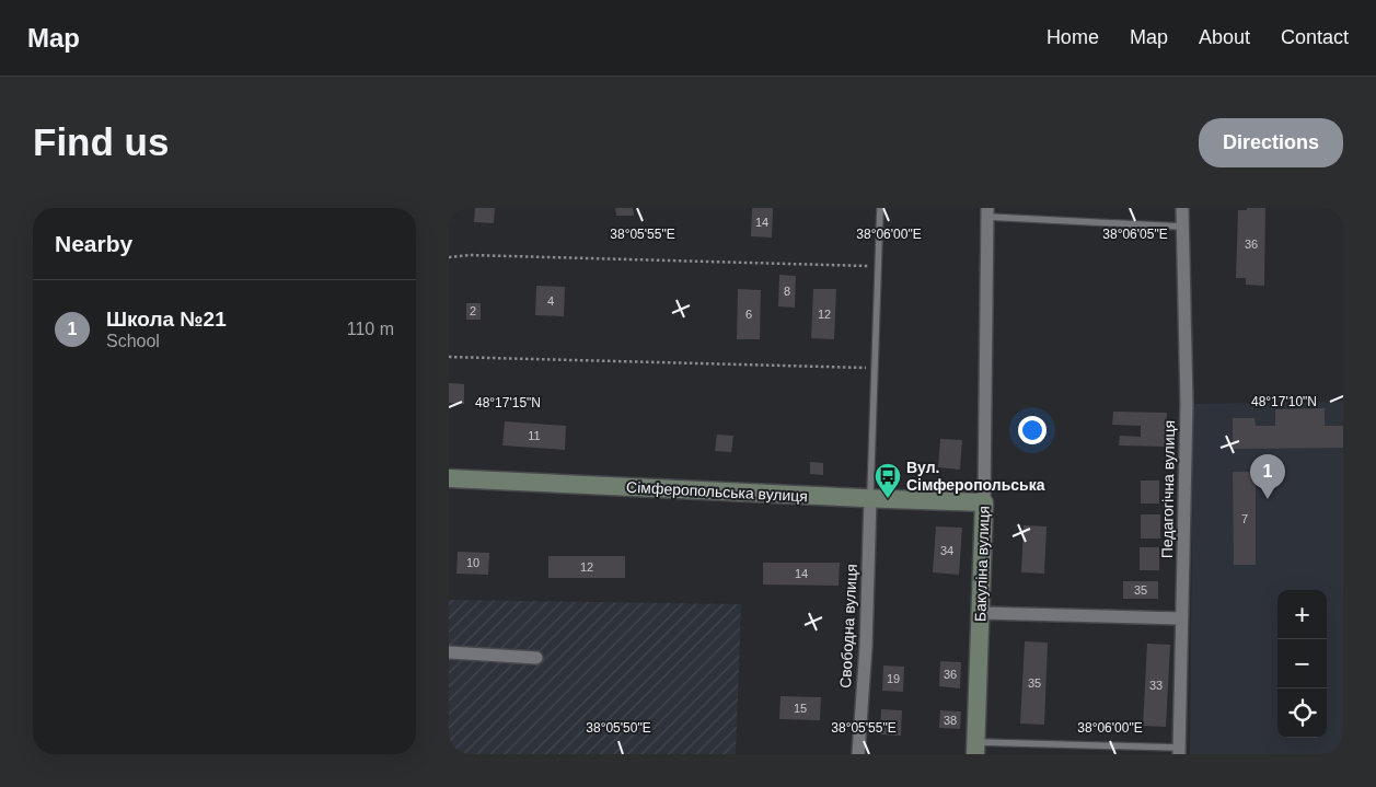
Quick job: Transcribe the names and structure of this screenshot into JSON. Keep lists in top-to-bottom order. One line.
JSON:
{"streets":{"street":["Педагогічна вулиця","Сімферопольська вулиця","Бакуліна вулиця","Свободна вулиця"]},"crossings":[["Сімферопольська вулиця","Бакуліна вулиця"],["Сімферопольська вулиця","Свободна вулиця"]],"places":{"bus stop":["Вул. Сімферопольська"]},"house_numbers":["14","36","8","4","2","6","12","11","7","34","10","12","14","35","36","19","35","33","15","38"],"page":{"header":"Map","nav":["Home","Map","About","Contact"],"buttons":"Directions","title":"Find us","heading":"Nearby","list":[{"mark":"1","name":"Школа №21","note":"School","value":"110 m"}],"pins":"1","map_buttons":["+","−"]},"coordinates":["38°05'55\"E","38°06'00\"E","38°06'05\"E","48°17'10\"N","48°17'15\"N","38°05'50\"E"]}
